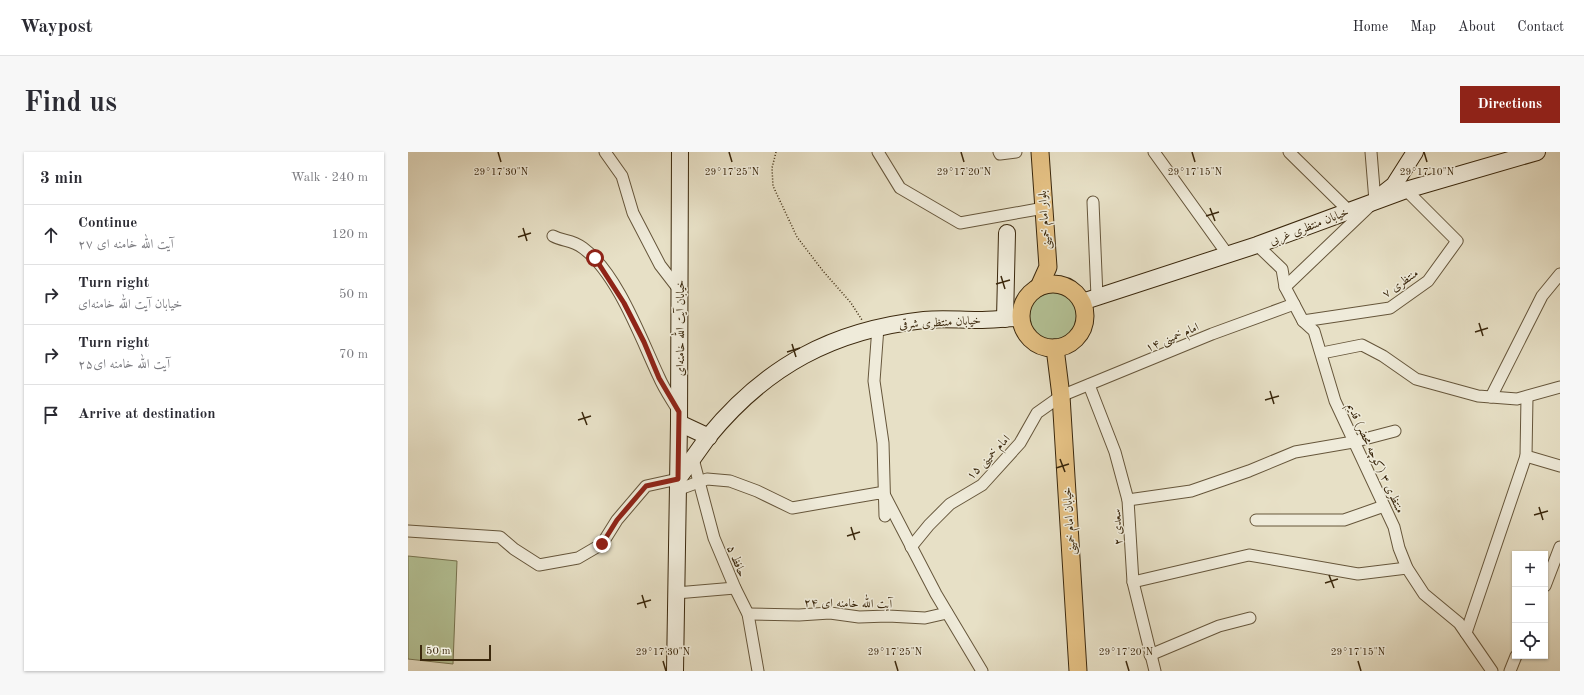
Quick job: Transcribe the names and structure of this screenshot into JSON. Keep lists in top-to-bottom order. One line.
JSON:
{"streets":{"main road":["بلوار امام خمینی","خیابان منتظری غربی","خیابان منتظری شرقی","خیابان آیت الله خامنه‌ای","خیابان امام خمینی"],"street":["منتظری ۷","امام خمینی ۱۴","امام خمینی ۱۵","منتظری ۳ (کوچه محضر) قدیم","سعدی ۲","حافظ ۵","آیت الله خامنه ای ۲۴"]},"crossings":[["بلوار امام خمینی","خیابان منتظری غربی"],["بلوار امام خمینی","خیابان منتظری شرقی"],["بلوار امام خمینی","خیابان امام خمینی"],["خیابان منتظری غربی","منتظری ۷"],["خیابان منتظری غربی","خیابان منتظری شرقی"],["خیابان منتظری غربی","منتظری ۳ (کوچه محضر) قدیم"],["خیابان منتظری غربی","خیابان امام خمینی"],["منتظری ۷","منتظری ۳ (کوچه محضر) قدیم"],["خیابان منتظری شرقی","خیابان آیت الله خامنه‌ای"],["خیابان منتظری شرقی","خیابان امام خمینی"],["خیابان منتظری شرقی","حافظ ۵"],["امام خمینی ۱۴","امام خمینی ۱۵"],["امام خمینی ۱۴","منتظری ۳ (کوچه محضر) قدیم"],["امام خمینی ۱۴","خیابان امام خمینی"],["امام خمینی ۱۴","سعدی ۲"],["امام خمینی ۱۵","خیابان امام خمینی"],["حافظ ۵","آیت الله خامنه ای ۲۴"]],"scale_bar":"50 m","page":{"header":"Waypost","nav":["Home","Map","About","Contact"],"buttons":"Directions","title":"Find us","heading":["3 min","Walk · 240 m"],"list":[["Continue","آیت الله خامنه ای ۲۷","120 m"],["Turn right","خیابان آیت الله خامنه‌ای","50 m"],["Turn right","آیت الله خامنه ای۲۵","70 m"],"Arrive at destination"],"map_buttons":["+","−"],"scale":"50 m"},"coordinates":["29°17'30\"N","29°17'25\"N","29°17'20\"N","29°17'15\"N","29°17'10\"N"]}
